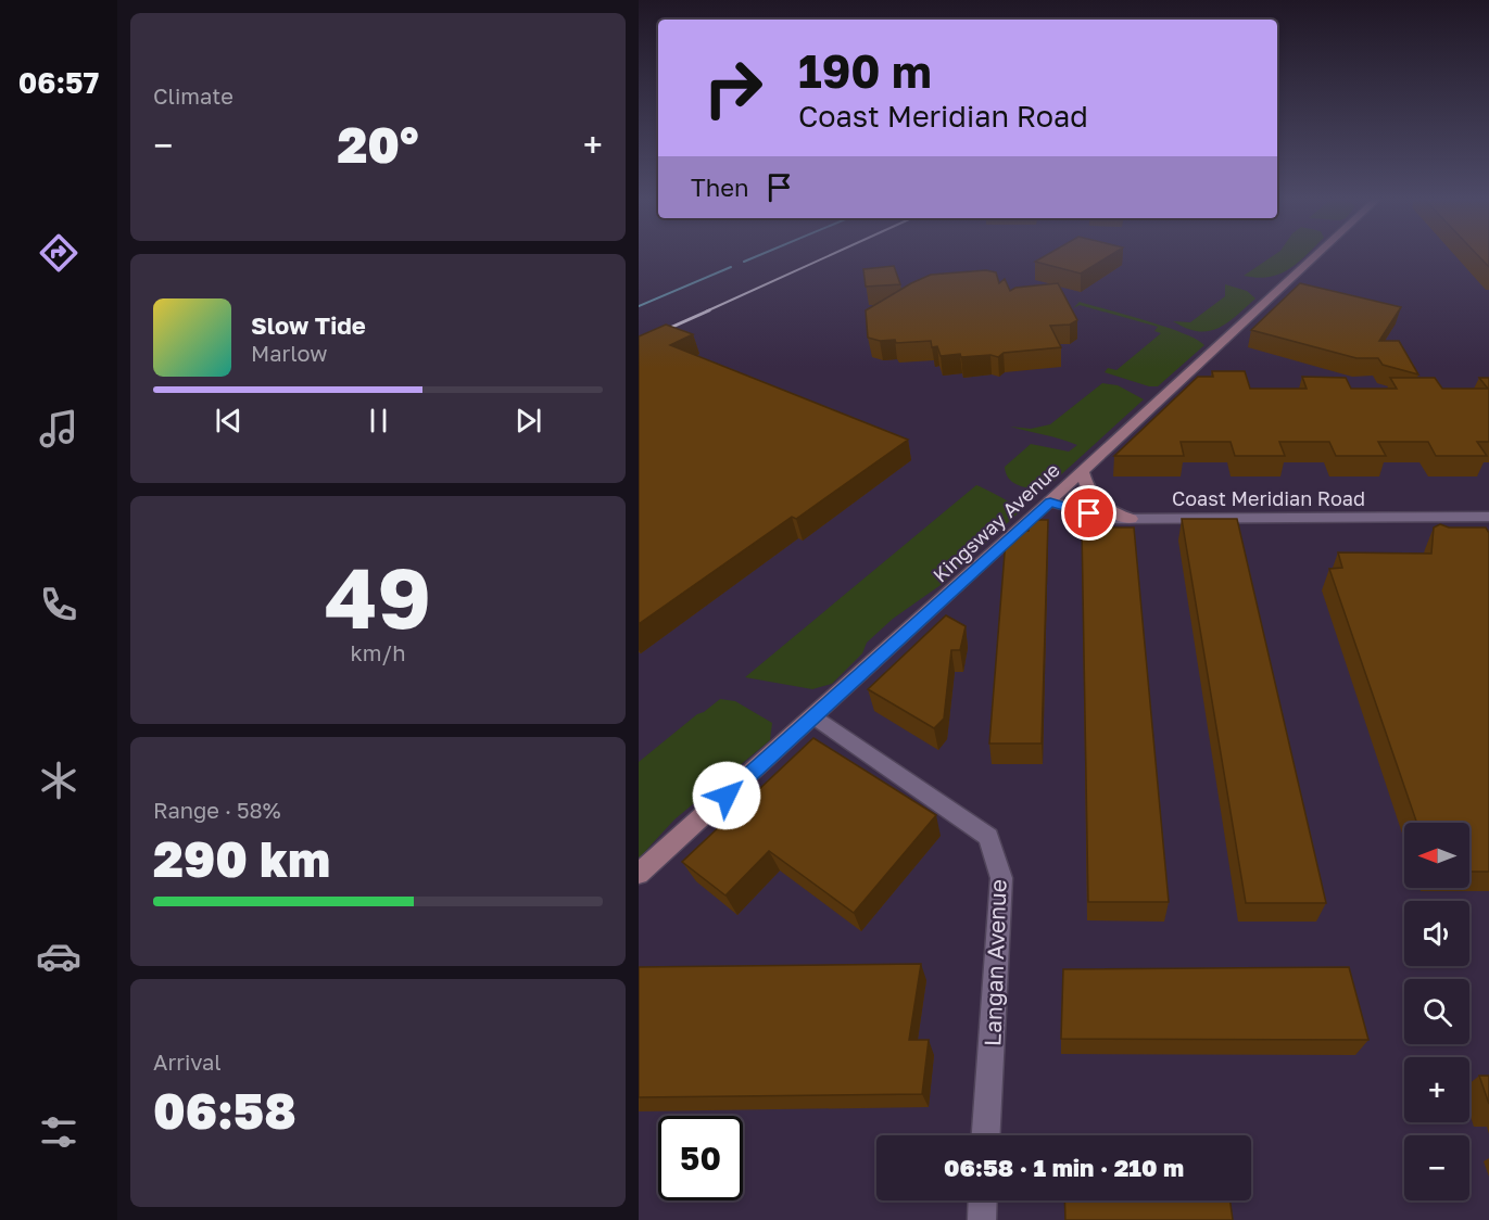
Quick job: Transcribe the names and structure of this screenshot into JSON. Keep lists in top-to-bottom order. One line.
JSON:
{"streets":{"main road":["Kingsway Avenue"],"street":["Coast Meridian Road","Langan Avenue"]},"crossings":[["Coast Meridian Road","Kingsway Avenue"],["Kingsway Avenue","Langan Avenue"]],"north":"left","page":{"tabs":"06:57","tile":["Climate",["49","km/h"],["Range · 58%","290 km"],["Arrival","06:58"]],"turn":["190 m","Coast Meridian Road"],"heat":["−","20°","+"],"then":"Then","song":["Slow Tide","Marlow"],"map_buttons":["+","−"],"limit":"50","trip":"06:58 · 1 min · 210 m"}}
